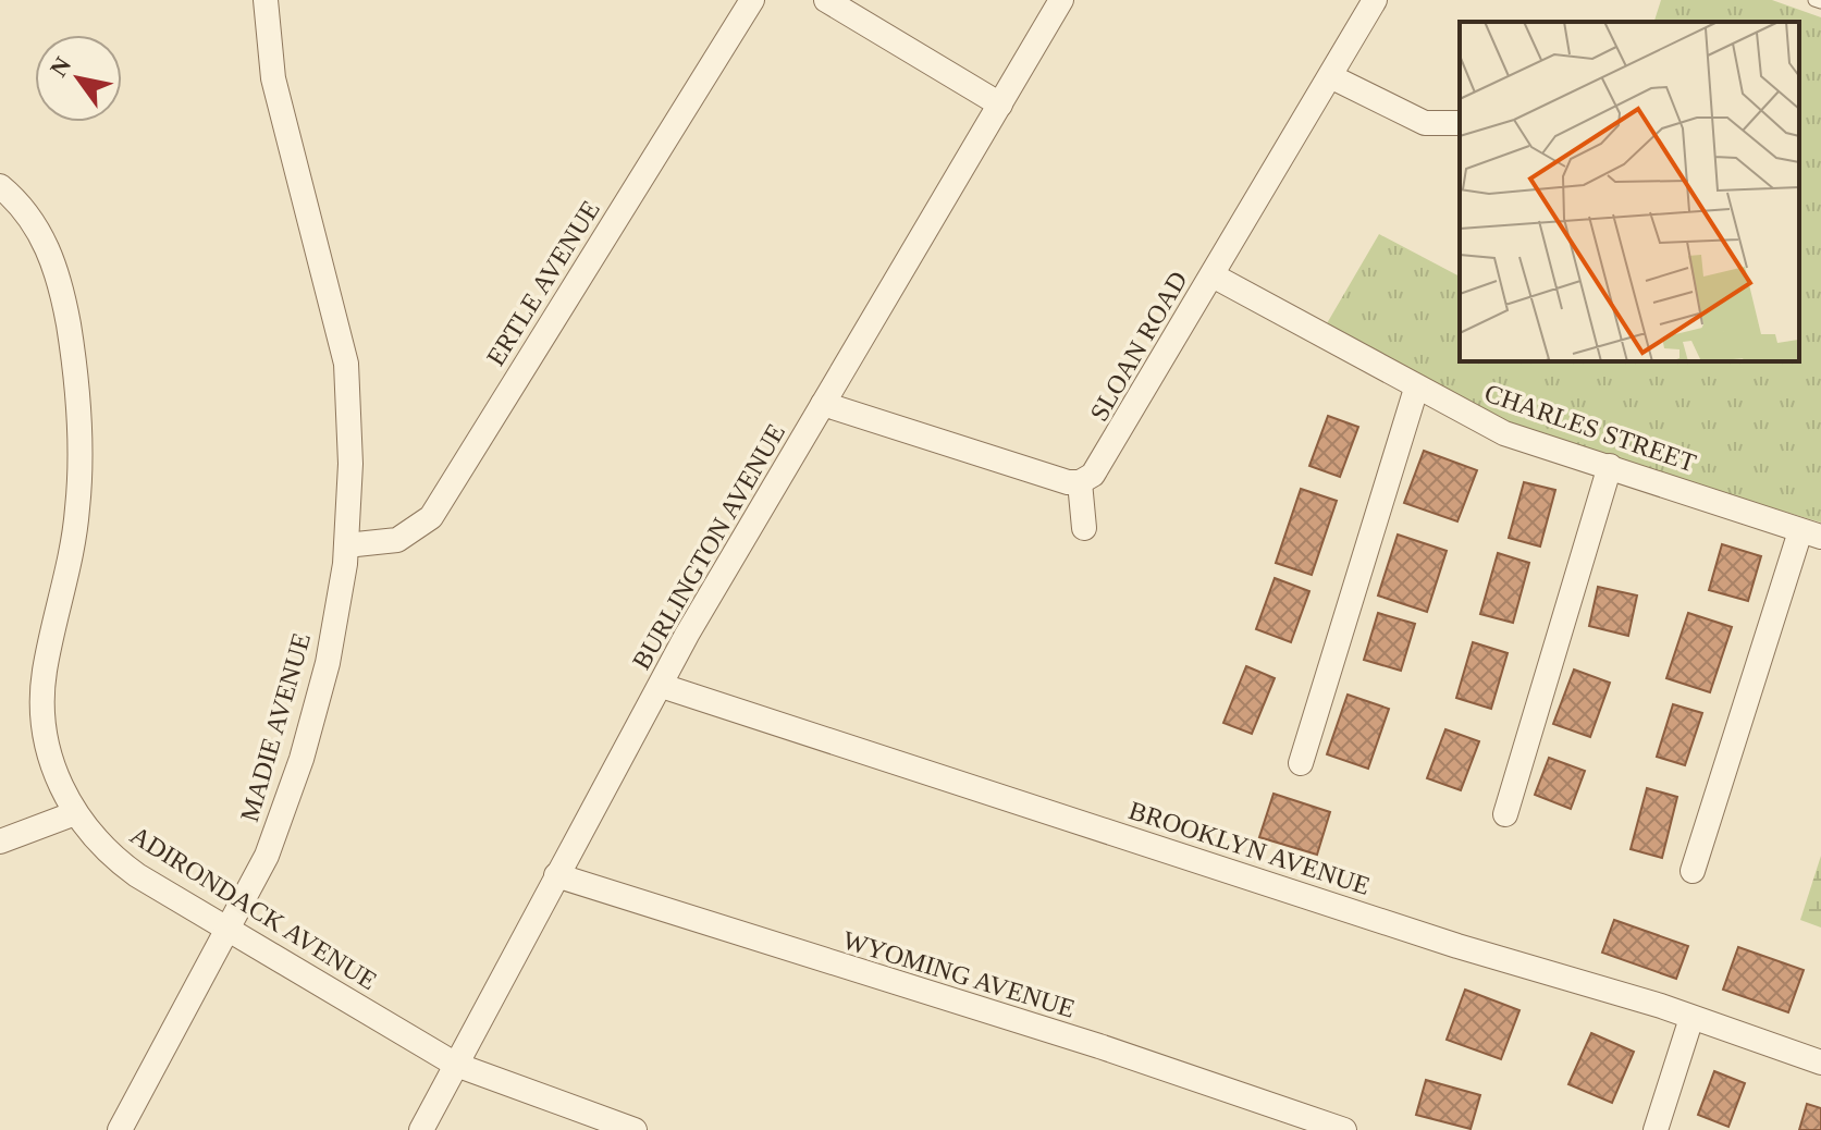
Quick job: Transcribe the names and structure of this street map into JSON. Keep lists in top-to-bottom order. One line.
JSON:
{"streets":{"street":["ERTLE AVENUE","SLOAN ROAD","CHARLES STREET","BURLINGTON AVENUE","MADIE AVENUE","BROOKLYN AVENUE","ADIRONDACK AVENUE","WYOMING AVENUE"]},"crossings":[["ERTLE AVENUE","MADIE AVENUE"],["SLOAN ROAD","CHARLES STREET"],["BURLINGTON AVENUE","BROOKLYN AVENUE"],["BURLINGTON AVENUE","ADIRONDACK AVENUE"],["BURLINGTON AVENUE","WYOMING AVENUE"],["MADIE AVENUE","ADIRONDACK AVENUE"]],"north":"top left"}
